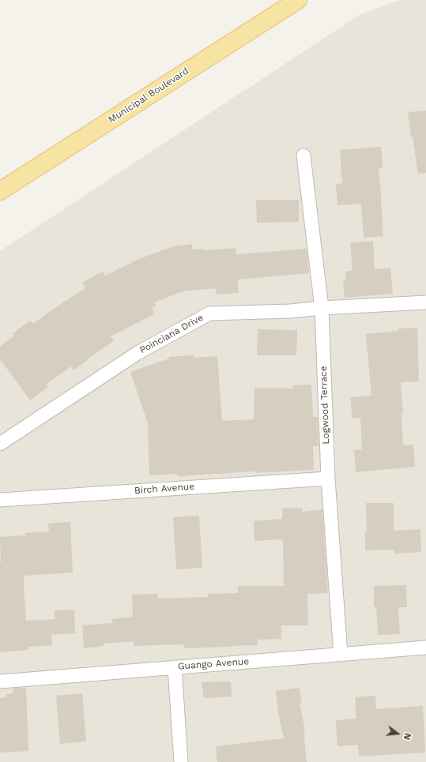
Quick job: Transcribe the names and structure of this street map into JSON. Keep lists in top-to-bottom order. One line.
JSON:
{"streets":{"main road":["Municipal Boulevard"],"street":["Poinciana Drive","Logwood Terrace","Birch Avenue","Guango Avenue"]},"crossings":[["Poinciana Drive","Logwood Terrace"],["Logwood Terrace","Birch Avenue"],["Logwood Terrace","Guango Avenue"]],"north":"right"}
